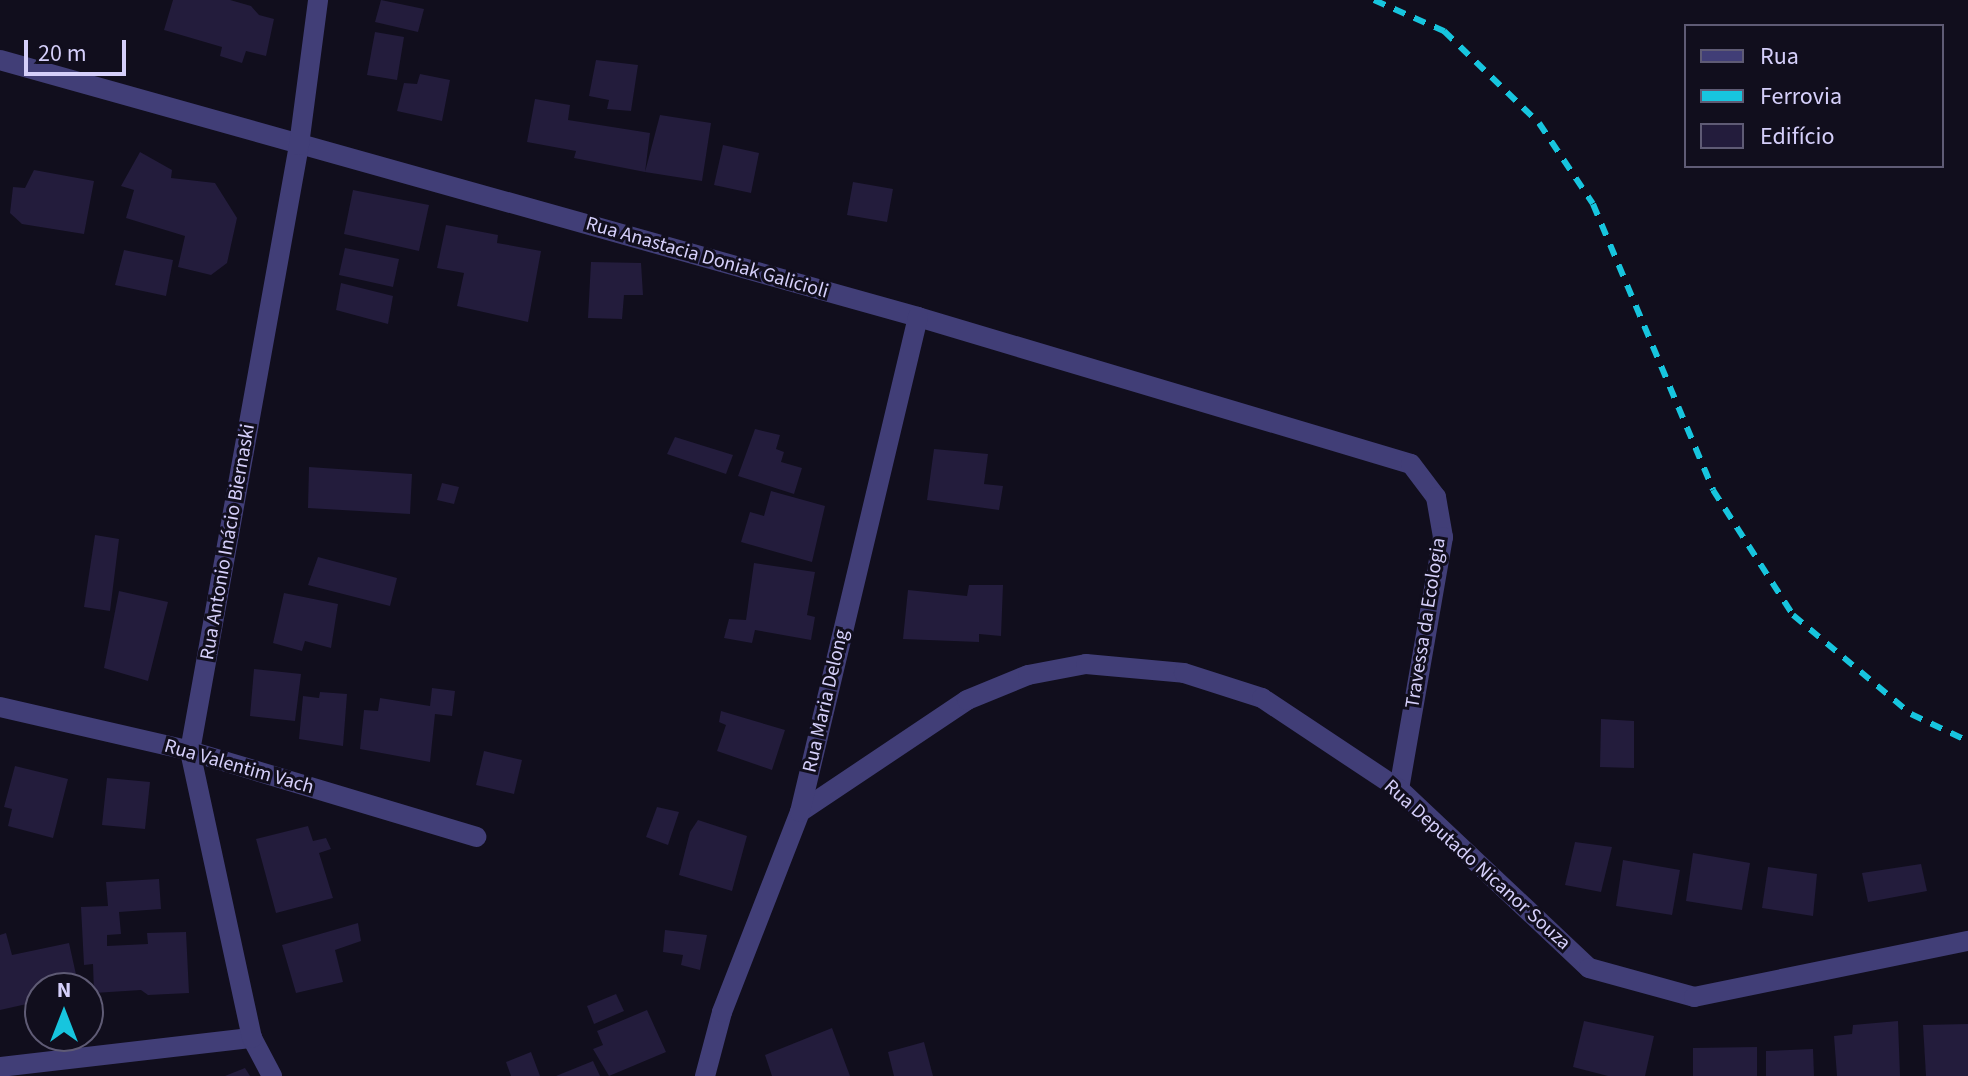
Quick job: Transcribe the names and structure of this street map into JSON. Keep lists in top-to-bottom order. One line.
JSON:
{"streets":{"street":["Rua Anastacia Doniak Galicioli","Rua Antonio Inácio Biernaski","Travessa da Ecologia","Rua Maria Delong","Rua Valentim Vach","Rua Deputado Nicanor Souza"]},"crossings":[["Rua Anastacia Doniak Galicioli","Rua Antonio Inácio Biernaski"],["Rua Anastacia Doniak Galicioli","Travessa da Ecologia"],["Rua Anastacia Doniak Galicioli","Rua Maria Delong"],["Rua Antonio Inácio Biernaski","Rua Valentim Vach"],["Travessa da Ecologia","Rua Deputado Nicanor Souza"],["Rua Maria Delong","Rua Deputado Nicanor Souza"]],"legend":["Rua","Ferrovia","Edifício"],"scale_bar":"20 m","north":"top"}
